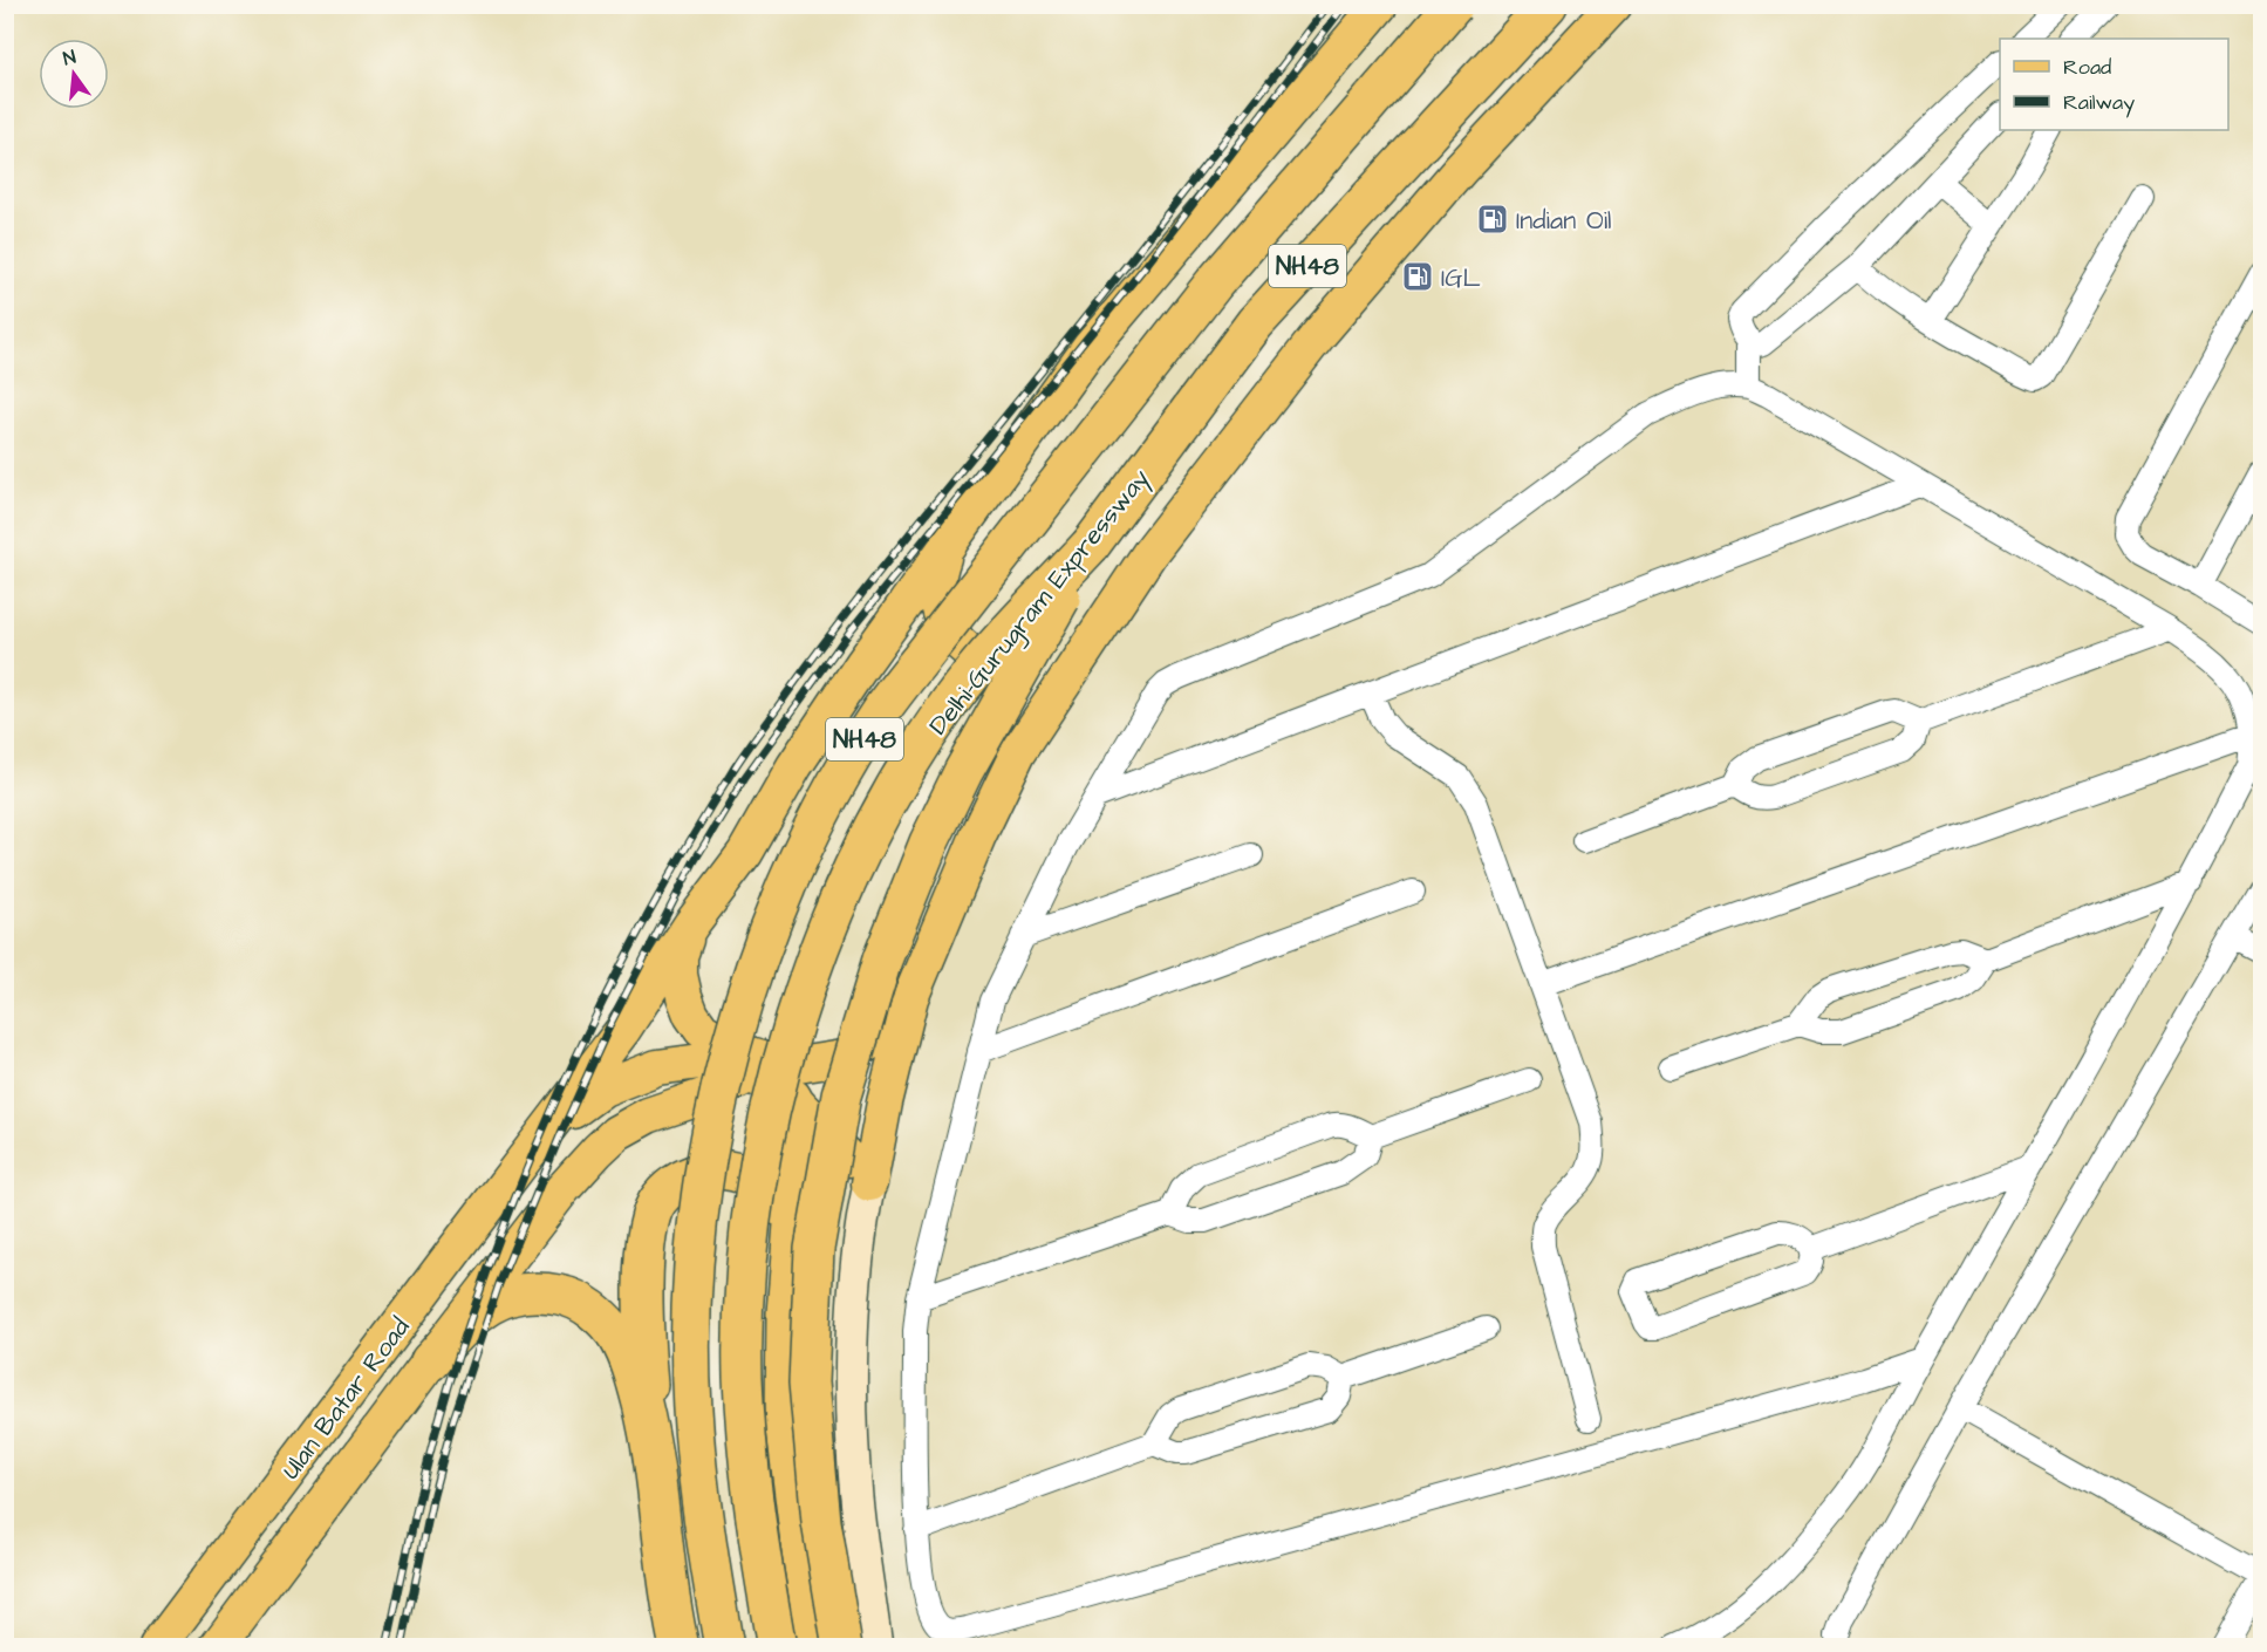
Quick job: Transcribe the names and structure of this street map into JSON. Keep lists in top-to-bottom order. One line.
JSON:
{"streets":{"highway":["NH48","Delhi-Gurugram Expressway"],"main road":["Ulan Batar Road"]},"places":{"fuel station":["Indian Oil","IGL"]},"legend":["Road","Railway"],"north":"top"}
